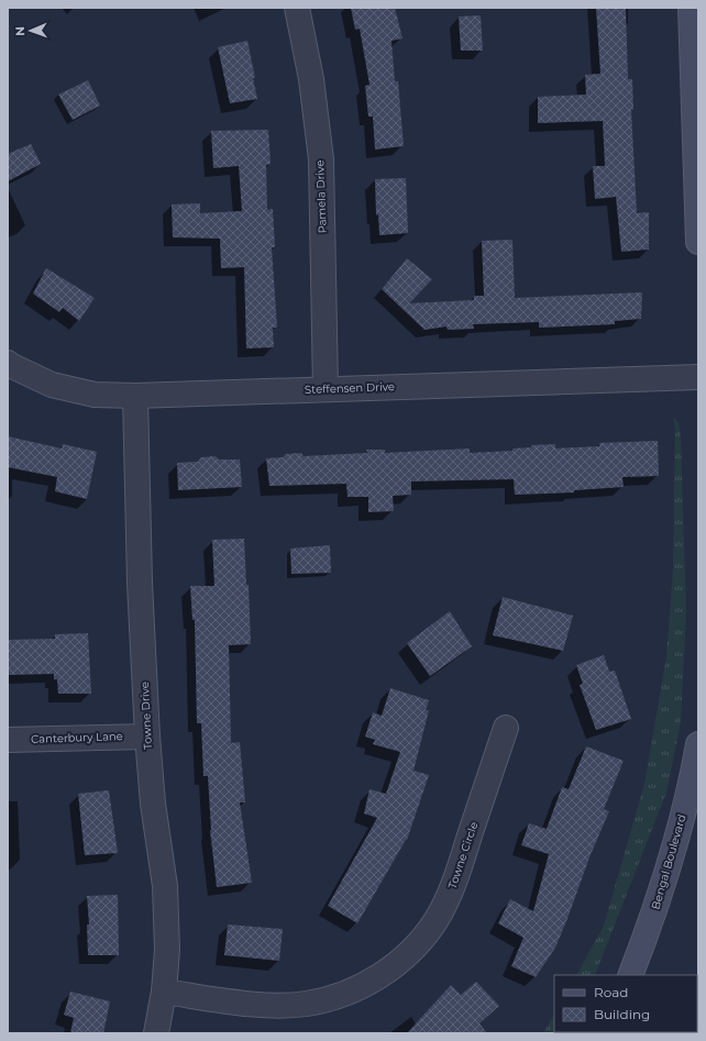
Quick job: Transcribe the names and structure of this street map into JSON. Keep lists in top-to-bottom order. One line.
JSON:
{"streets":{"main road":["Bengal Boulevard"],"street":["Pamela Drive","Steffensen Drive","Towne Drive","Canterbury Lane","Towne Circle"]},"crossings":[["Pamela Drive","Steffensen Drive"],["Steffensen Drive","Towne Drive"],["Towne Drive","Canterbury Lane"],["Towne Drive","Towne Circle"]],"legend":["Road","Building"],"north":"left"}
